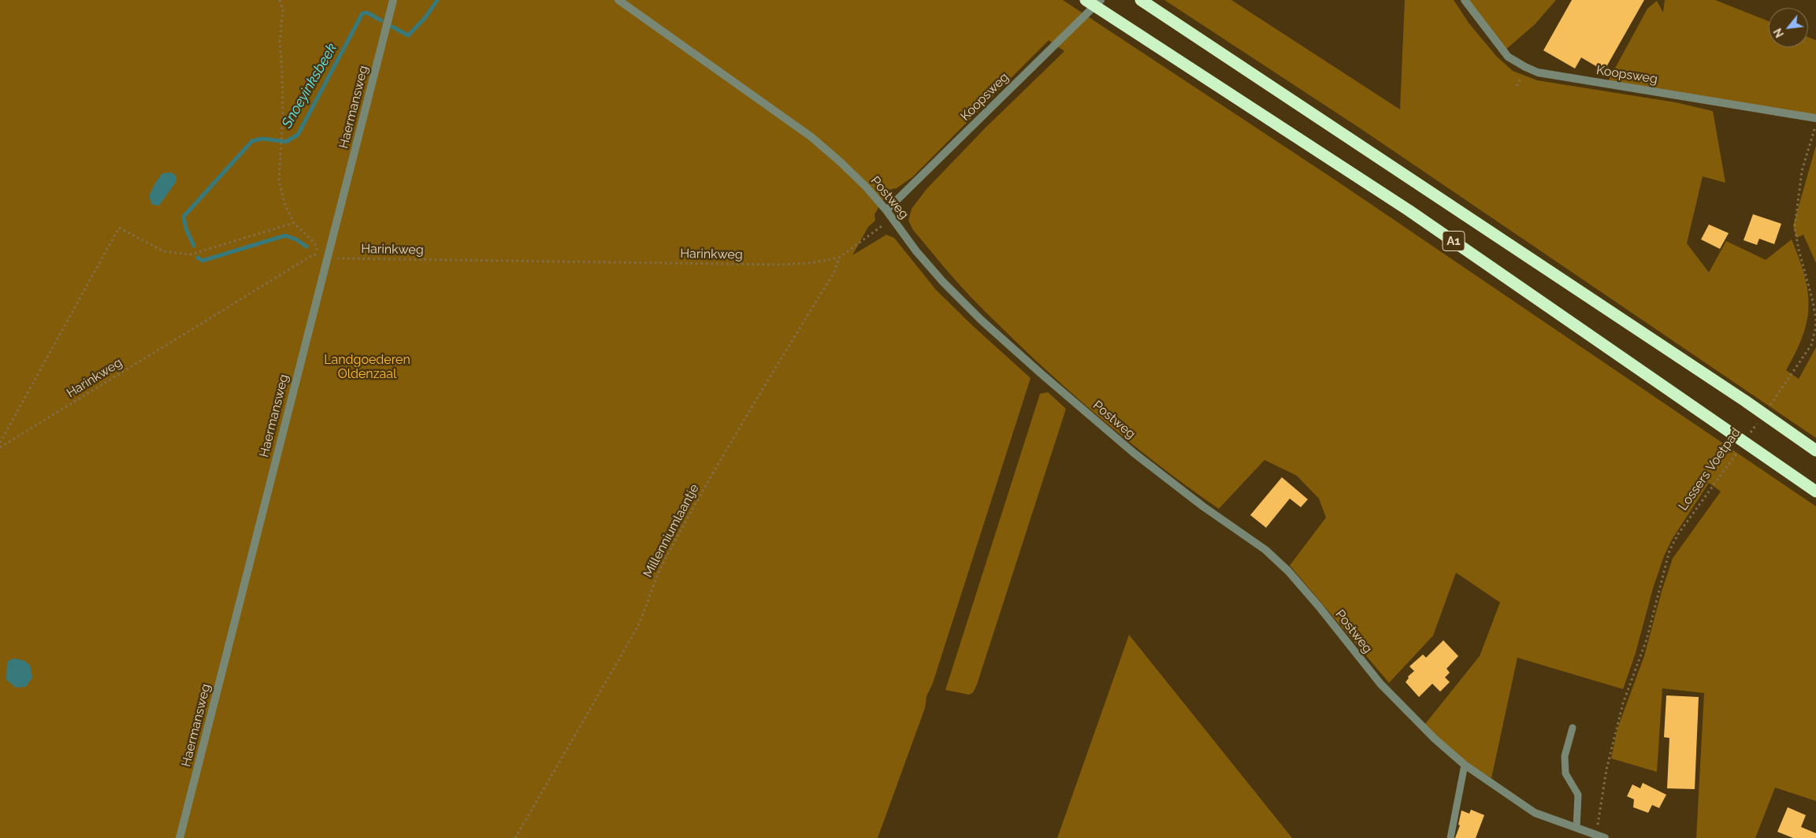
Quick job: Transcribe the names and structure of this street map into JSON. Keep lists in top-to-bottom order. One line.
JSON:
{"streets":{"highway":["A1"],"street":["Koopsweg","Haermansweg","Postweg"],"path":["Harinkweg","Lossers Voetpad","Millenniumlaantje"]},"crossings":[["Koopsweg","Postweg"],["Haermansweg","Harinkweg"],["Postweg","Lossers Voetpad"],["Harinkweg","Millenniumlaantje"]],"water":["Snoeyinksbeek"],"parks":["Landgoederen Oldenzaal"],"north":"bottom left"}
